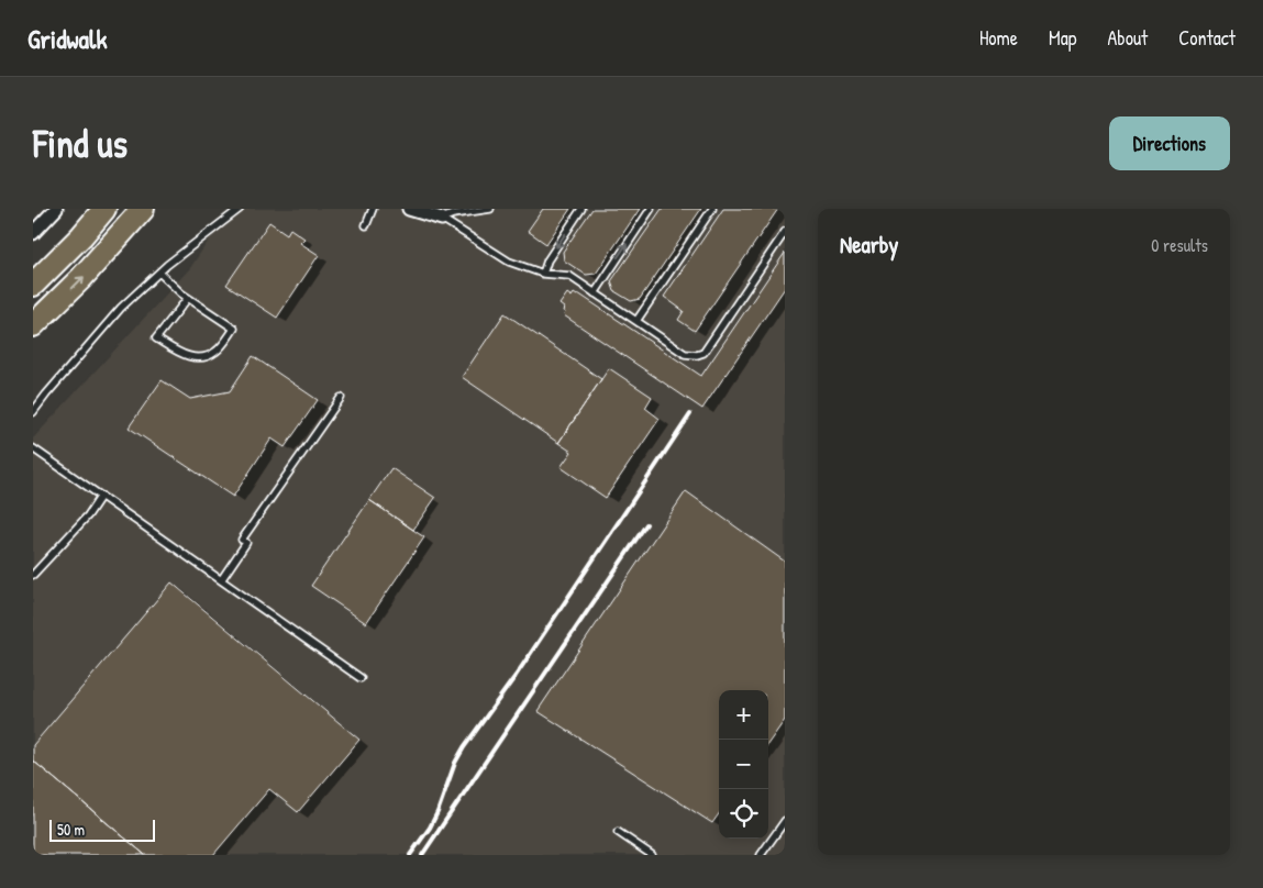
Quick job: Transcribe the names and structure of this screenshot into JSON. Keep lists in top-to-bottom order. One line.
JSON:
{"scale_bar":"50 m","page":{"header":"Gridwalk","nav":["Home","Map","About","Contact"],"buttons":"Directions","title":"Find us","heading":["Nearby","0 results"],"map_buttons":["+","−"],"scale":"50 m"}}
